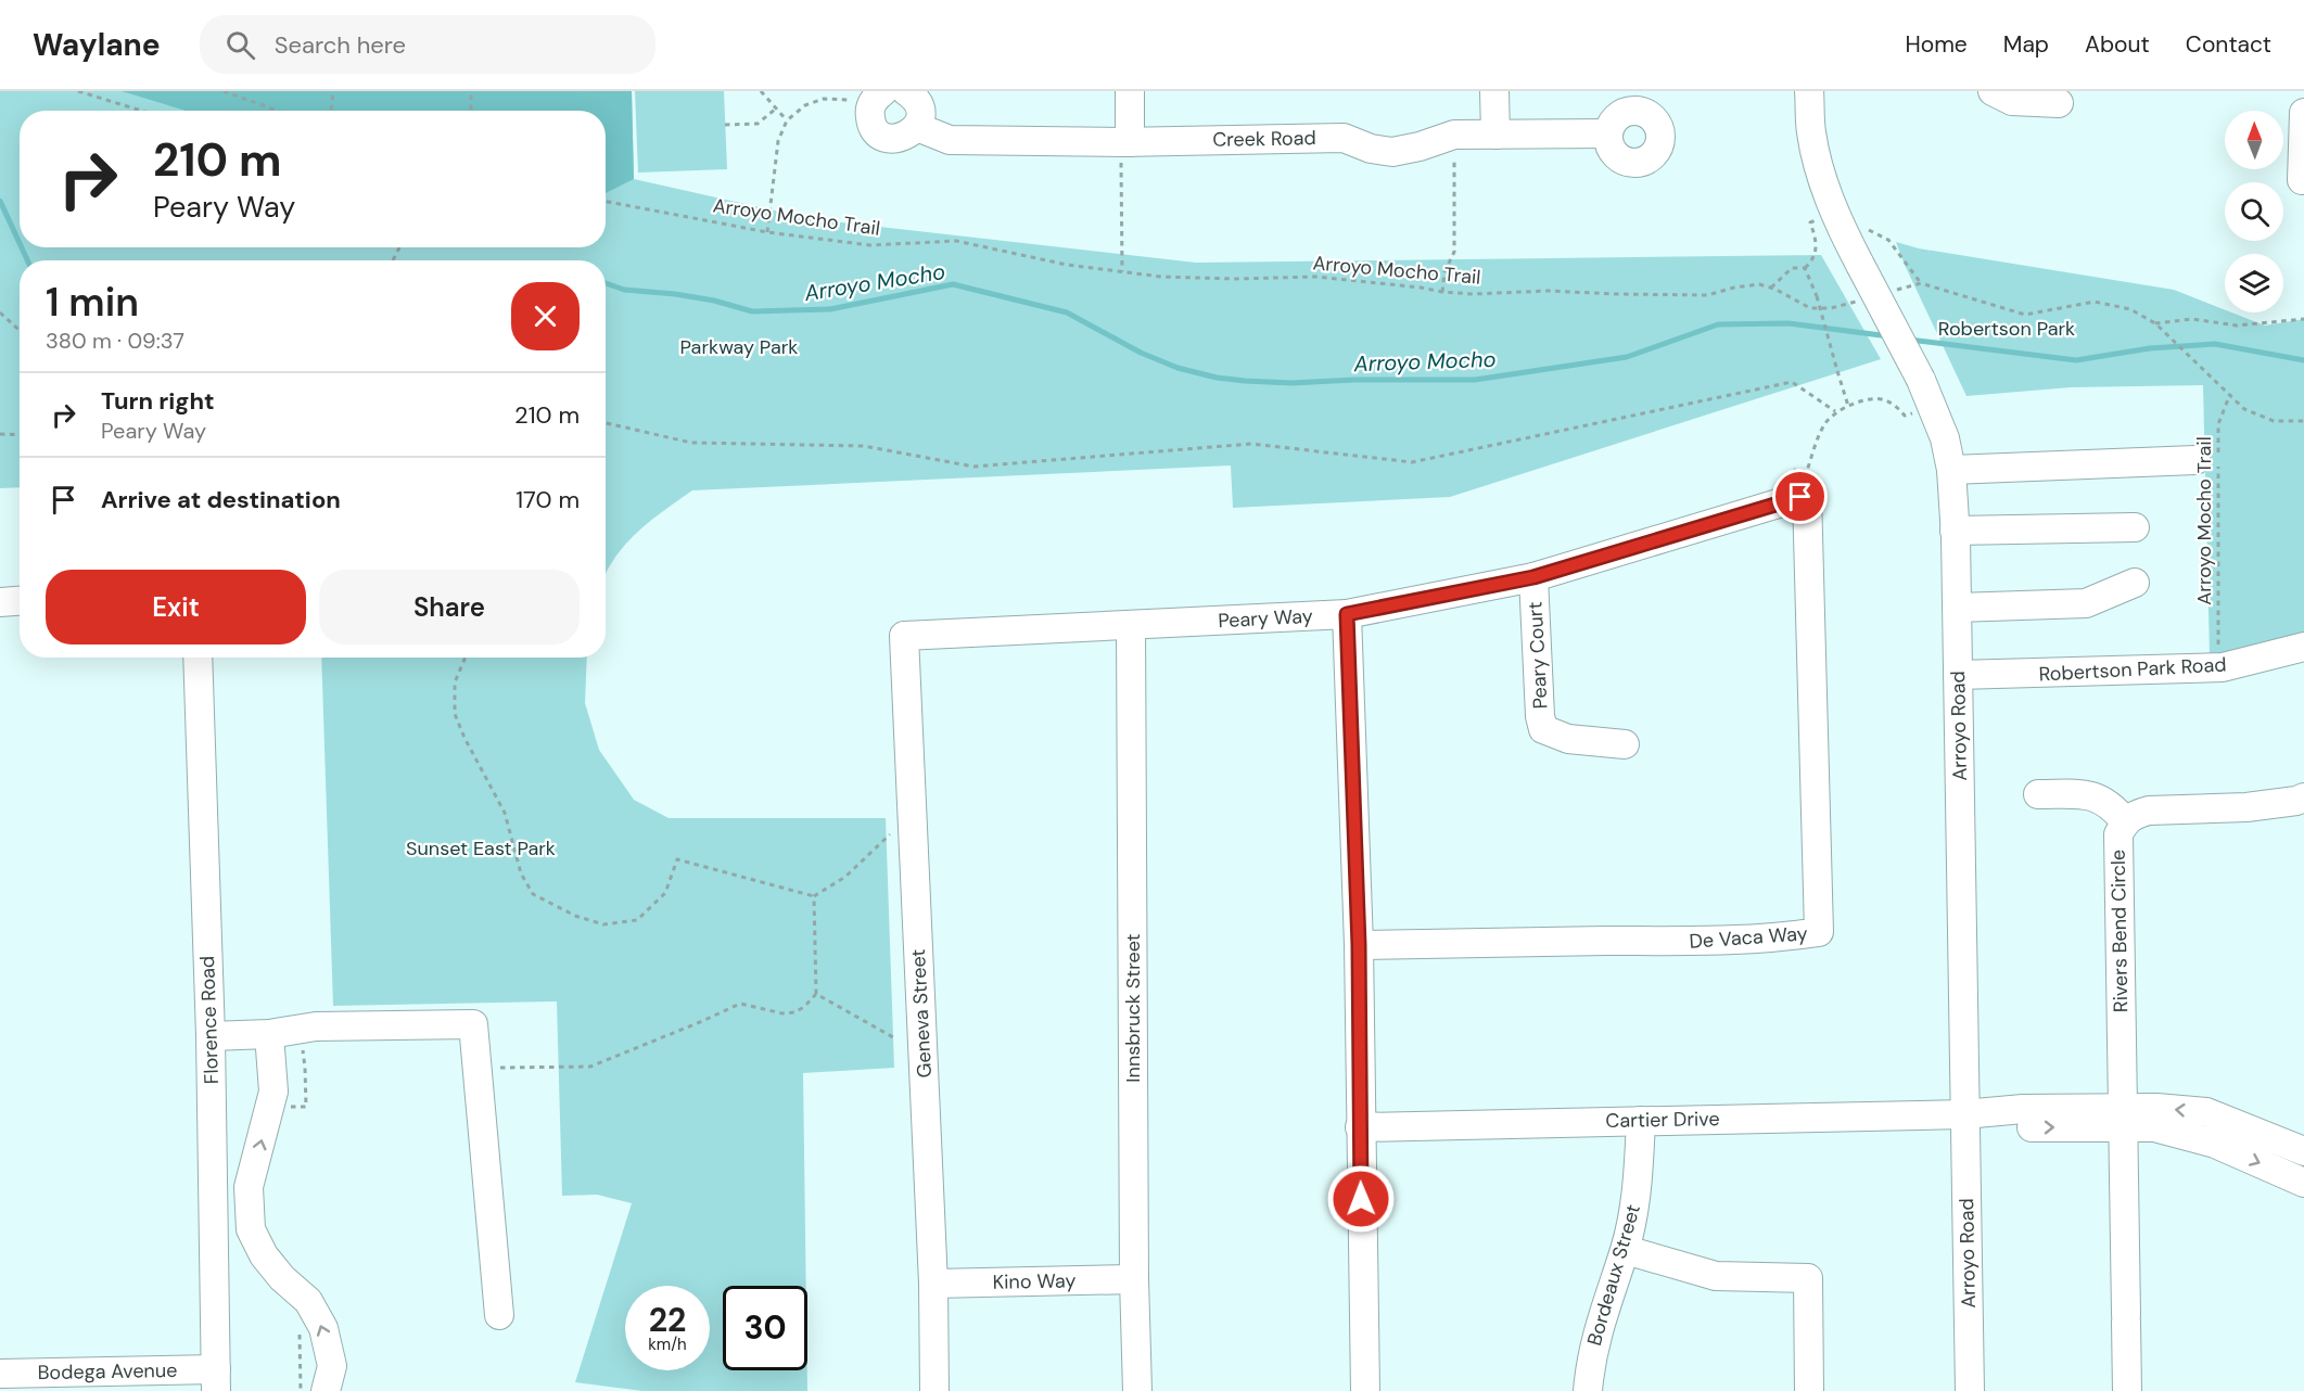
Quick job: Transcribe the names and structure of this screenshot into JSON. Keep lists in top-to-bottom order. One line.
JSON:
{"streets":{"street":["Creek Road","Peary Way","Peary Court","Robertson Park Road","Arroyo Road","Rivers Bend Circle","De Vaca Way","Innsbruck Street","Geneva Street","Florence Road","Cartier Drive","Bordeaux Street","Kino Way","Bodega Avenue"],"path":["Arroyo Mocho Trail"]},"crossings":[["Peary Way","Peary Court"],["Peary Way","De Vaca Way"],["Peary Way","Innsbruck Street"],["Peary Way","Geneva Street"],["Robertson Park Road","Arroyo Road"],["Arroyo Road","Cartier Drive"],["Innsbruck Street","Kino Way"],["Geneva Street","Kino Way"],["Florence Road","Bodega Avenue"],["Cartier Drive","Bordeaux Street"]],"water":["Arroyo Mocho"],"parks":["Robertson Park","Parkway Park","Sunset East Park"],"north":"top","page":{"header":"Waylane","search":"Search here","nav":["Home","Map","About","Contact"],"turn":["210 m","Peary Way"],"heading":["1 min","380 m · 09:37"],"list":[{"name":"Turn right","note":"Peary Way","value":"210 m"},{"name":"Arrive at destination","value":"170 m"}],"buttons":["Exit","Share"],"speed":"22 km/h","limit":"30"}}
